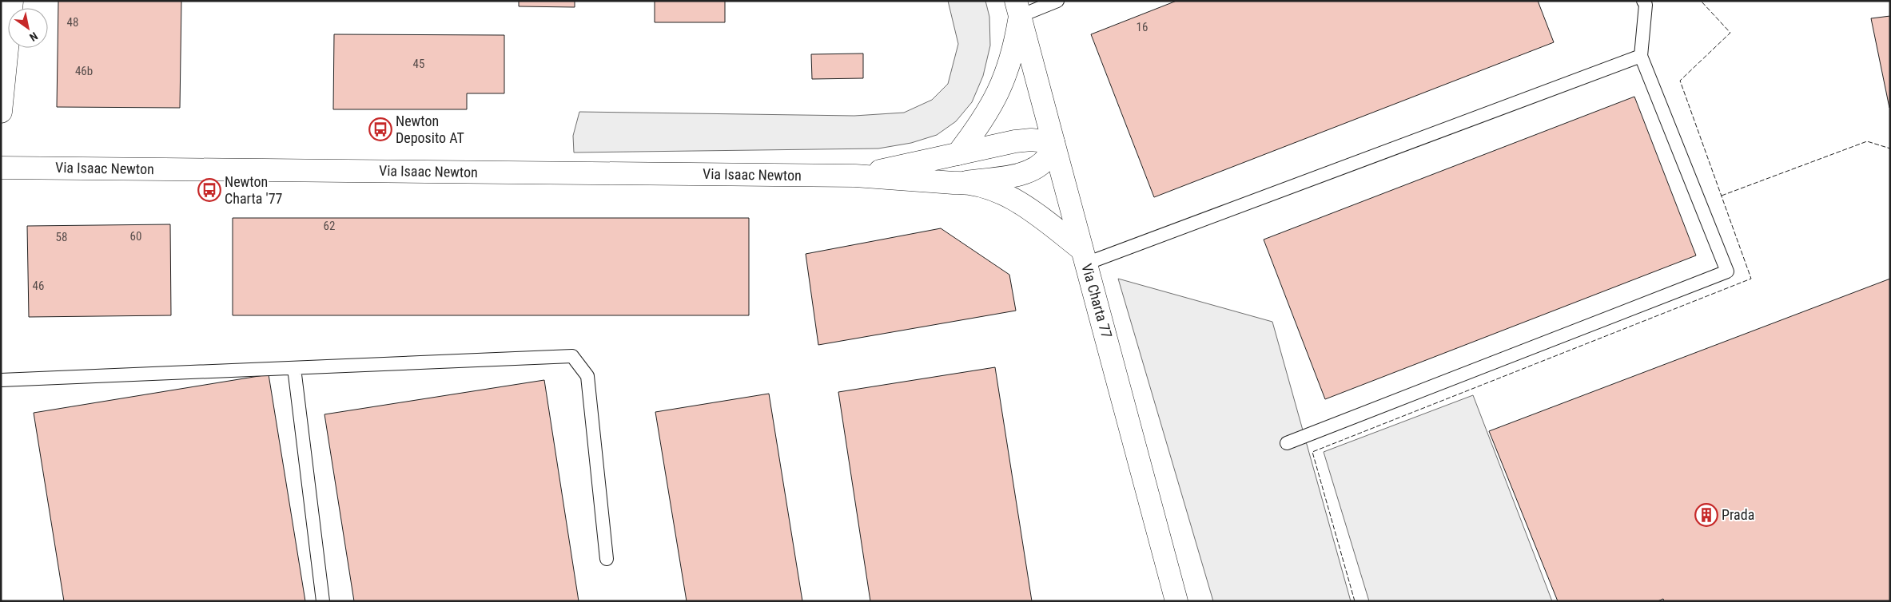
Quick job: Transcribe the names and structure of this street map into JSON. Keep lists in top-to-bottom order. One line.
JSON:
{"streets":{"street":["Via Isaac Newton","Via Charta 77"]},"crossings":[["Via Isaac Newton","Via Charta 77"]],"places":{"bus stop":["Newton Deposito AT","Newton Charta '77"],"building":["Prada"]},"house_numbers":["48","16","45","46b","62","60","58","46"],"north":"bottom right"}
